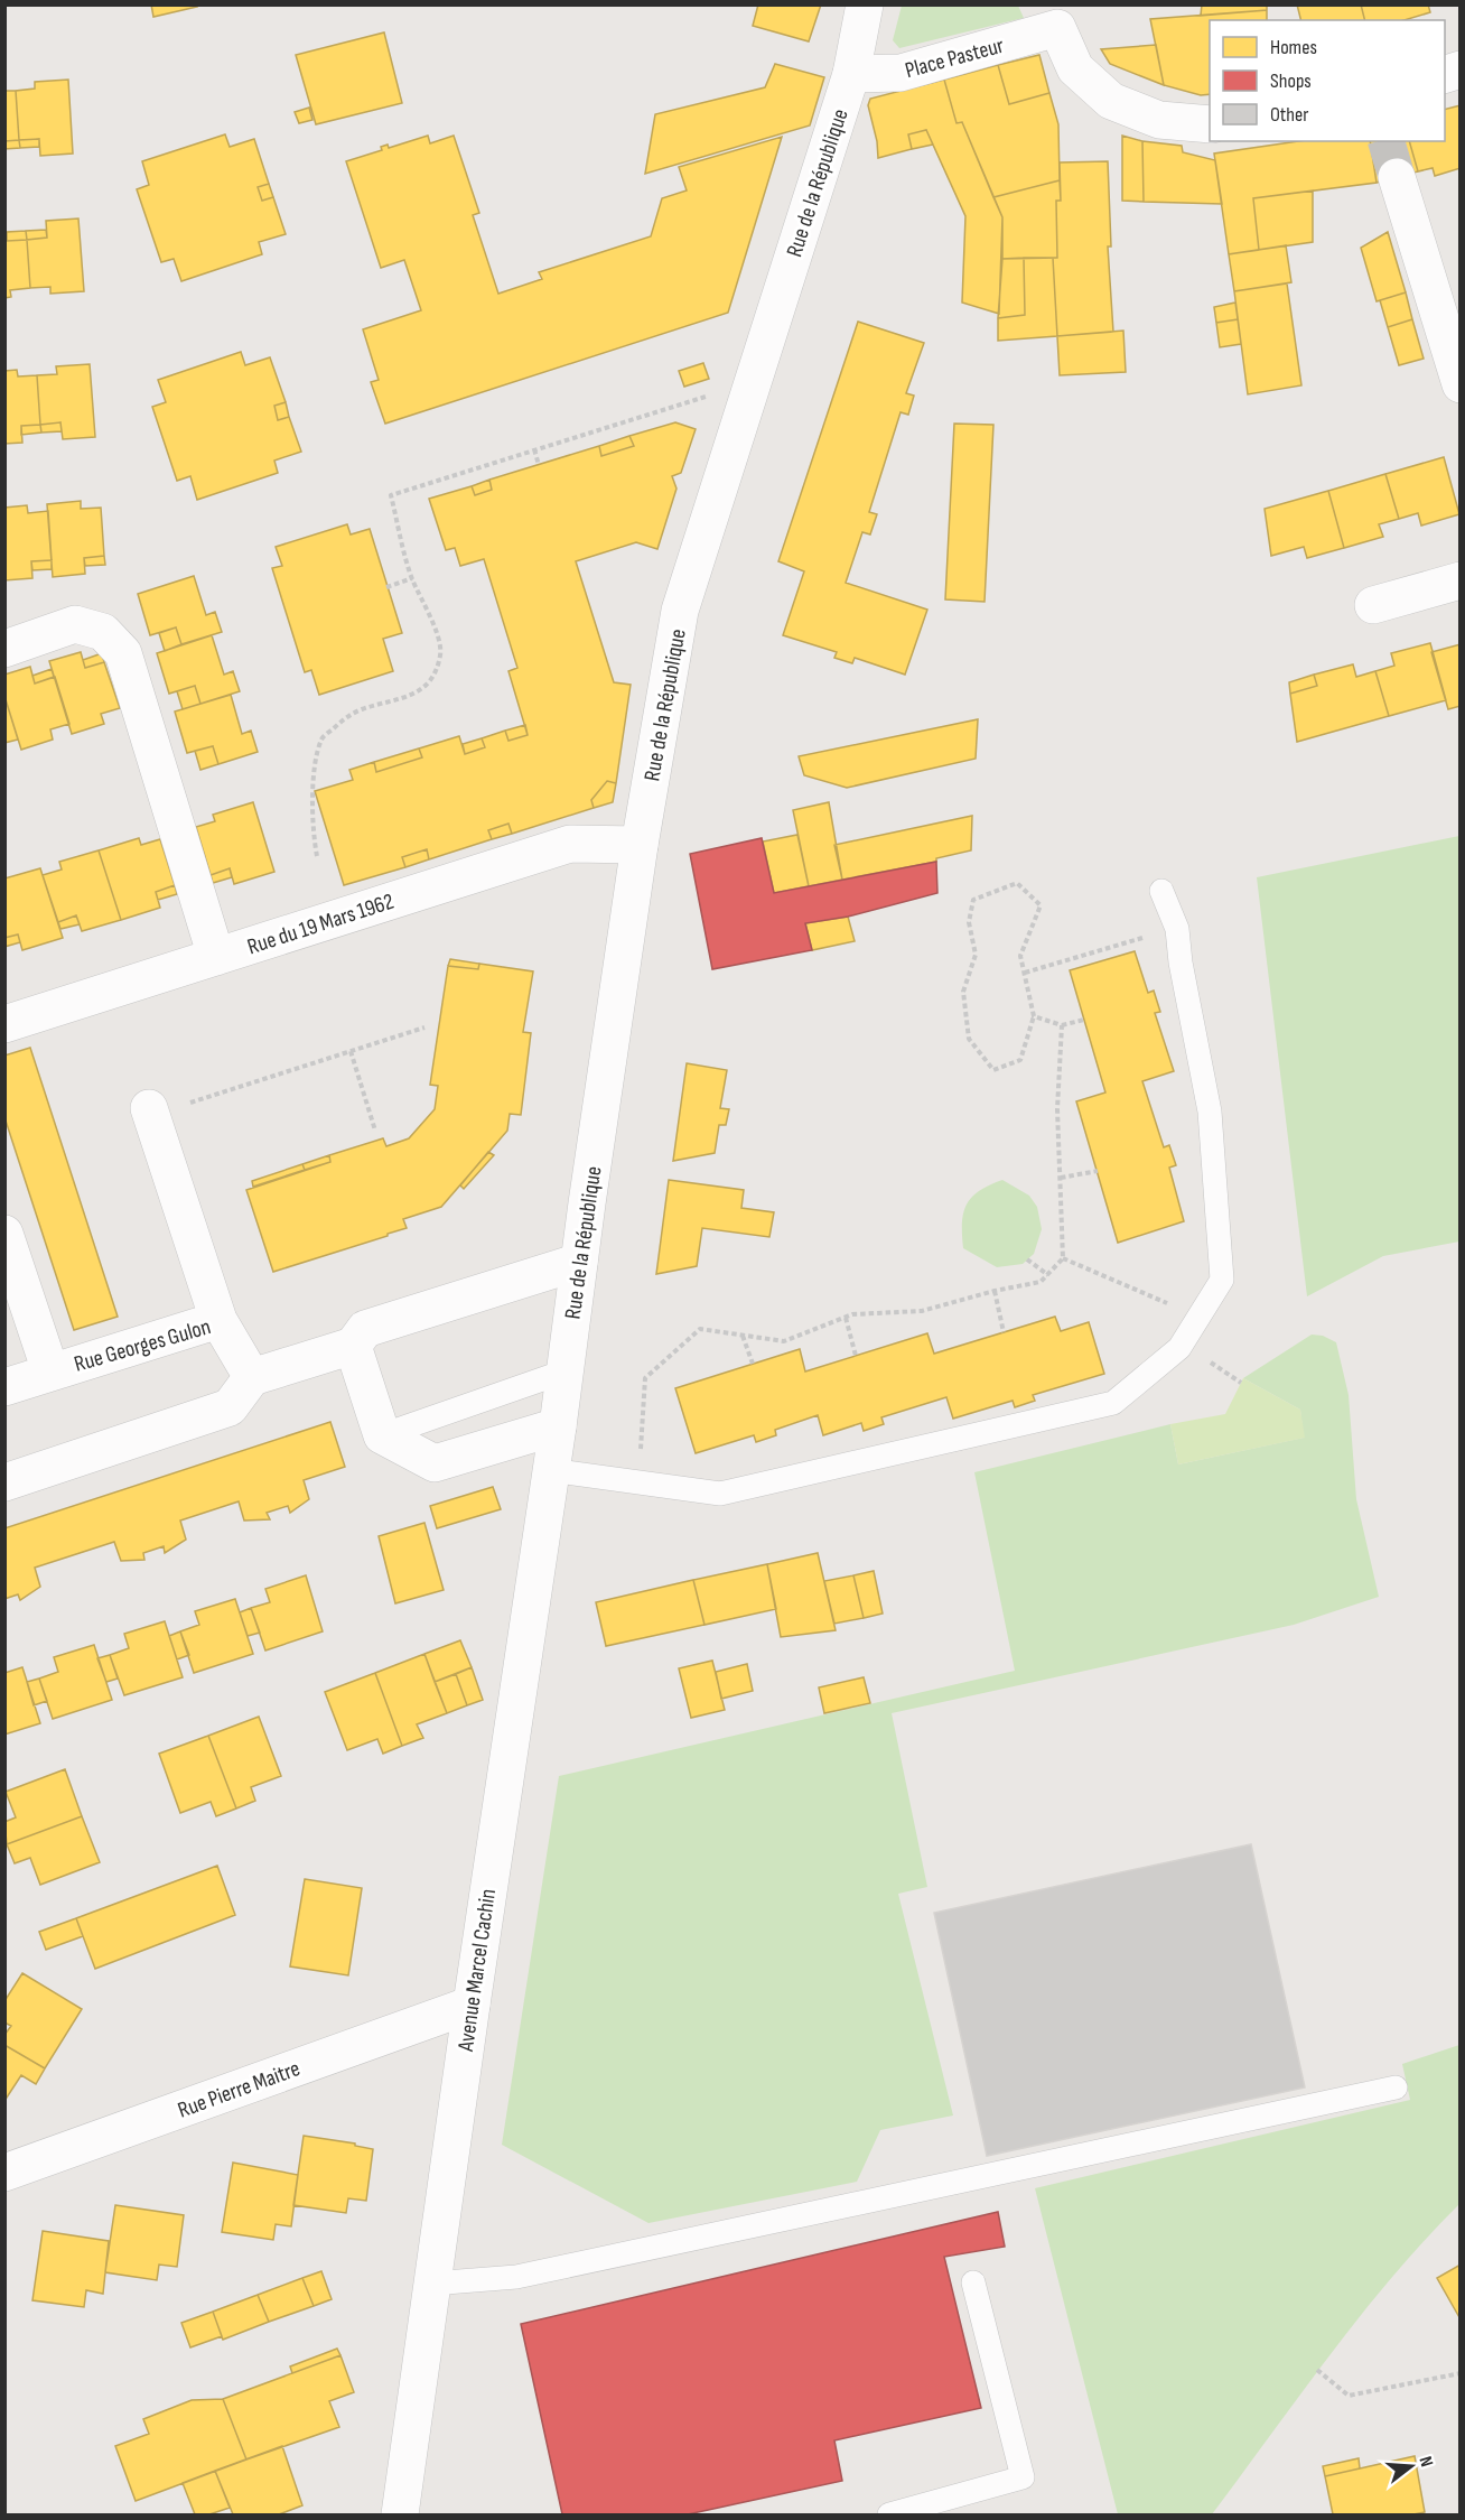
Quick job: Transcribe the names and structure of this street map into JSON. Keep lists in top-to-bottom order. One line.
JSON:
{"streets":{"street":["Place Pasteur","Rue de la République","Rue du 19 Mars 1962","Rue Georges Gulon","Avenue Marcel Cachin","Rue Pierre Maitre"]},"crossings":[["Place Pasteur","Rue de la République"],["Rue de la République","Rue du 19 Mars 1962"],["Rue de la République","Avenue Marcel Cachin"],["Avenue Marcel Cachin","Rue Pierre Maitre"]],"legend":["Homes","Shops","Other"],"north":"right"}
